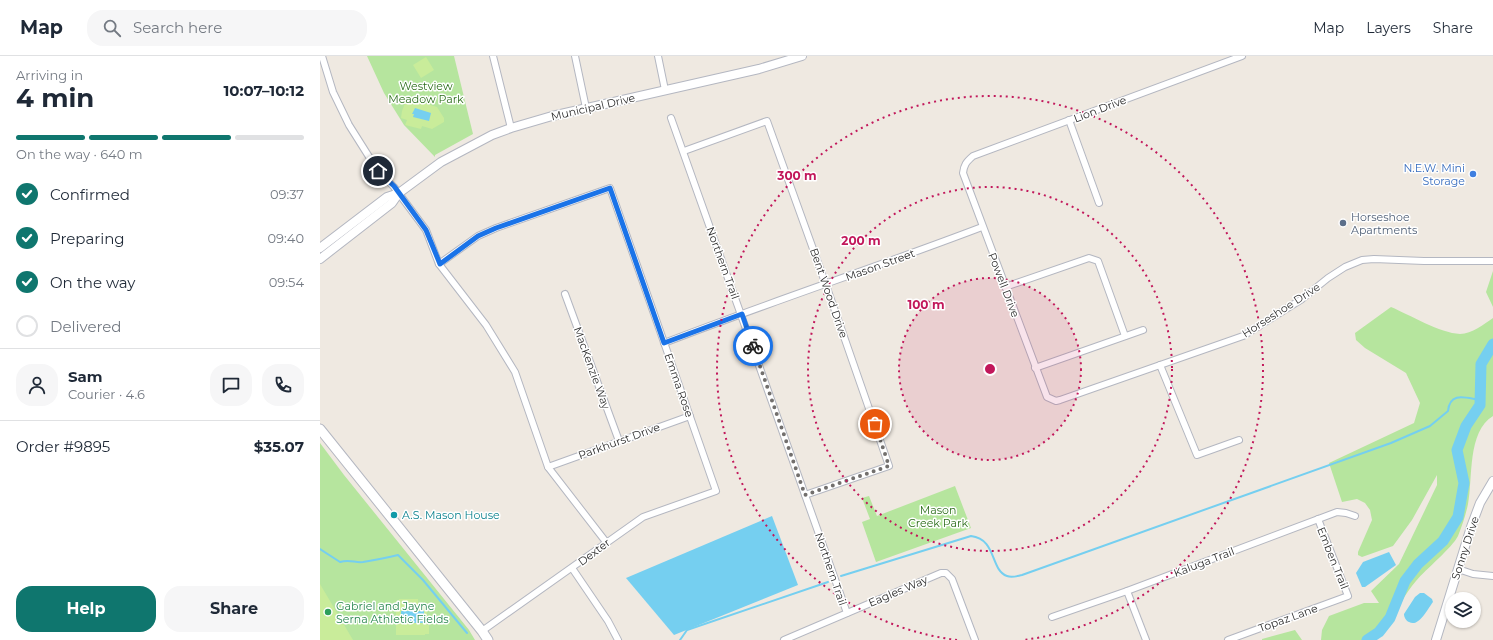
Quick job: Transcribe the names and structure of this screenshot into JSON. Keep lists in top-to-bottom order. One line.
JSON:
{"streets":{"street":["Municipal Drive","Lion Drive","Northern Trail","Mason Street","Powell Drive","Bent Wood Drive","Horseshoe Drive","MacKenzie Way","Emma Rose","Parkhurst Drive","Sonny Drive","Dexter","Emben Trail","Kaluga Trail","Eagles Way","Topaz Lane"]},"crossings":[["Lion Drive","Powell Drive"],["Northern Trail","Mason Street"],["Northern Trail","Bent Wood Drive"],["Northern Trail","Eagles Way"],["Mason Street","Powell Drive"],["Mason Street","Bent Wood Drive"],["Mason Street","Emma Rose"],["Powell Drive","Horseshoe Drive"],["MacKenzie Way","Parkhurst Drive"],["Emma Rose","Parkhurst Drive"],["Emma Rose","Dexter"],["Emben Trail","Kaluga Trail"],["Emben Trail","Topaz Lane"]],"parks":["Westview Meadow Park","Mason Creek Park"],"places":["N.E.W. Mini Storage","Horseshoe Apartments","A.S. Mason House","Gabriel and Jayne Serna Athletic Fields"],"page":{"header":"Map","search":"Search here","nav":["Map","Layers","Share"],"heading":["4 min","Arriving in","10:07–10:12"],"panel":["Sam","Courier · 4.6","Order #9895","$35.07"],"bar":"On the way · 640 m","list":[["Confirmed","09:37"],["Preparing","09:40"],["On the way","09:54"],"Delivered"],"buttons":["Help","Share"]},"rings":["300 m","200 m","100 m"]}
